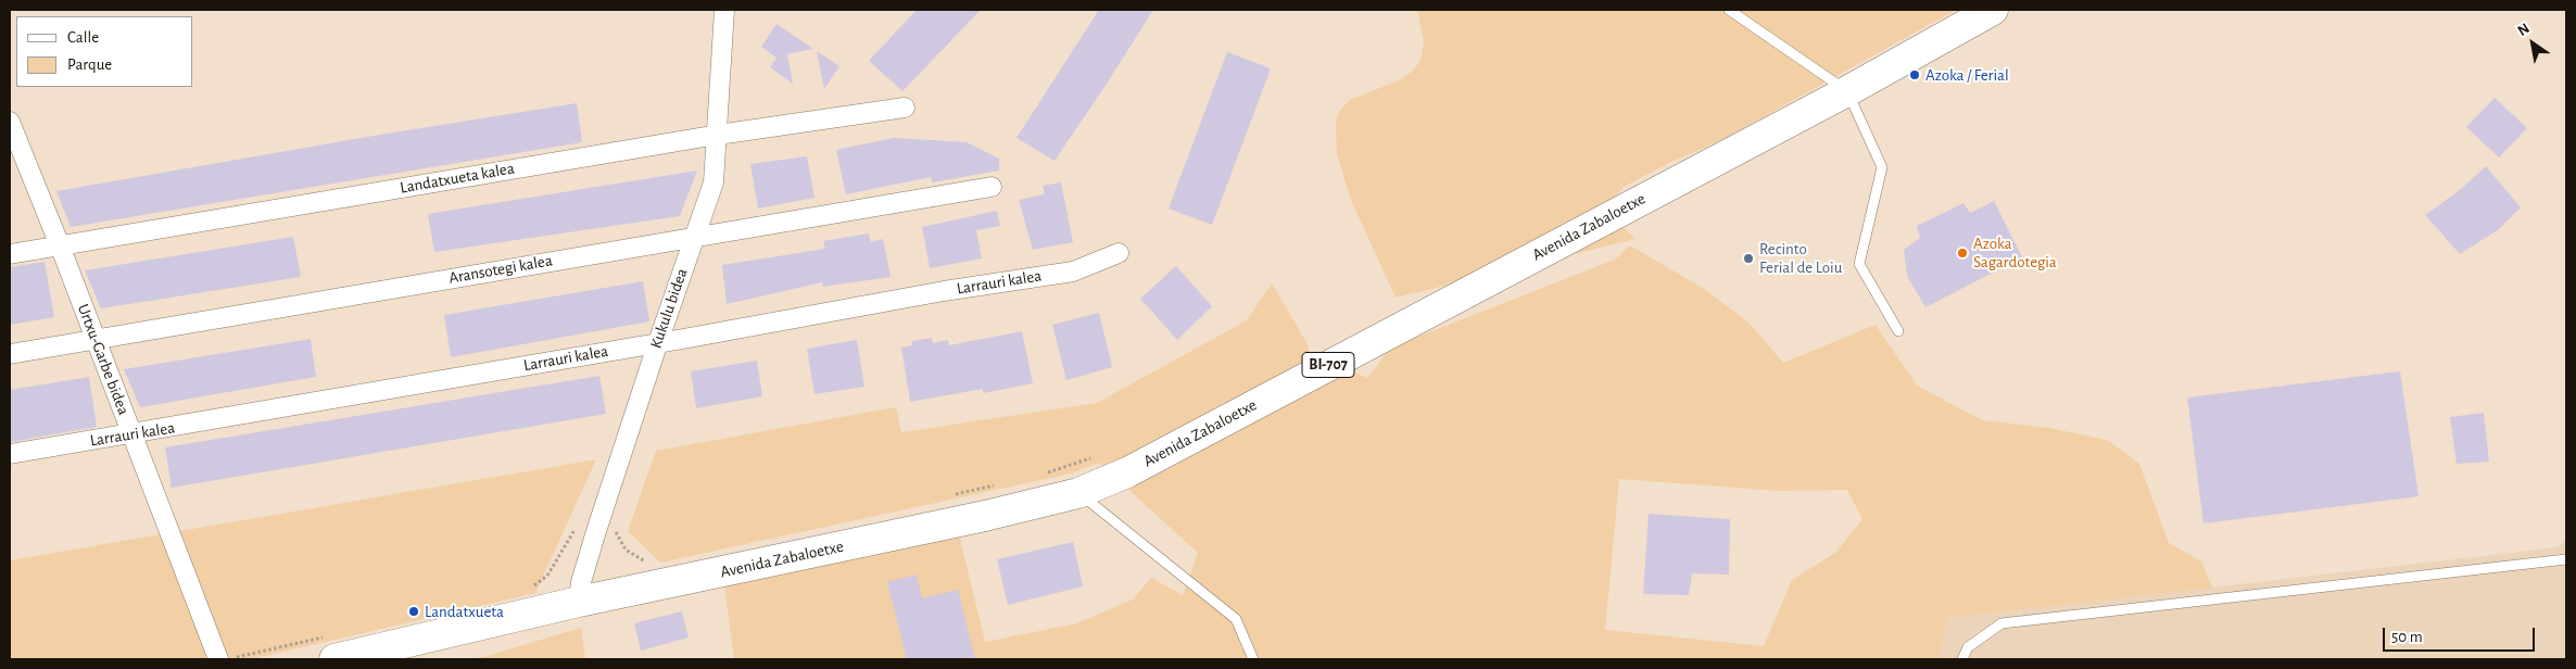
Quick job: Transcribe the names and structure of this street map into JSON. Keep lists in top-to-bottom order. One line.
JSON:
{"streets":{"main road":["Avenida Zabaloetxe","BI-707"],"street":["Landatxueta kalea","Aransotegi kalea","Larrauri kalea","Kukulu bidea","Urtxu-Garbe bidea"]},"crossings":[["Landatxueta kalea","Kukulu bidea"],["Landatxueta kalea","Urtxu-Garbe bidea"],["Avenida Zabaloetxe","Kukulu bidea"],["Aransotegi kalea","Kukulu bidea"],["Aransotegi kalea","Urtxu-Garbe bidea"],["Larrauri kalea","Kukulu bidea"],["Larrauri kalea","Urtxu-Garbe bidea"]],"places":["Azoka / Ferial","Azoka Sagardotegia","Recinto Ferial de Loiu","Landatxueta"],"legend":["Calle","Parque"],"scale_bar":"50 m","north":"top left"}
